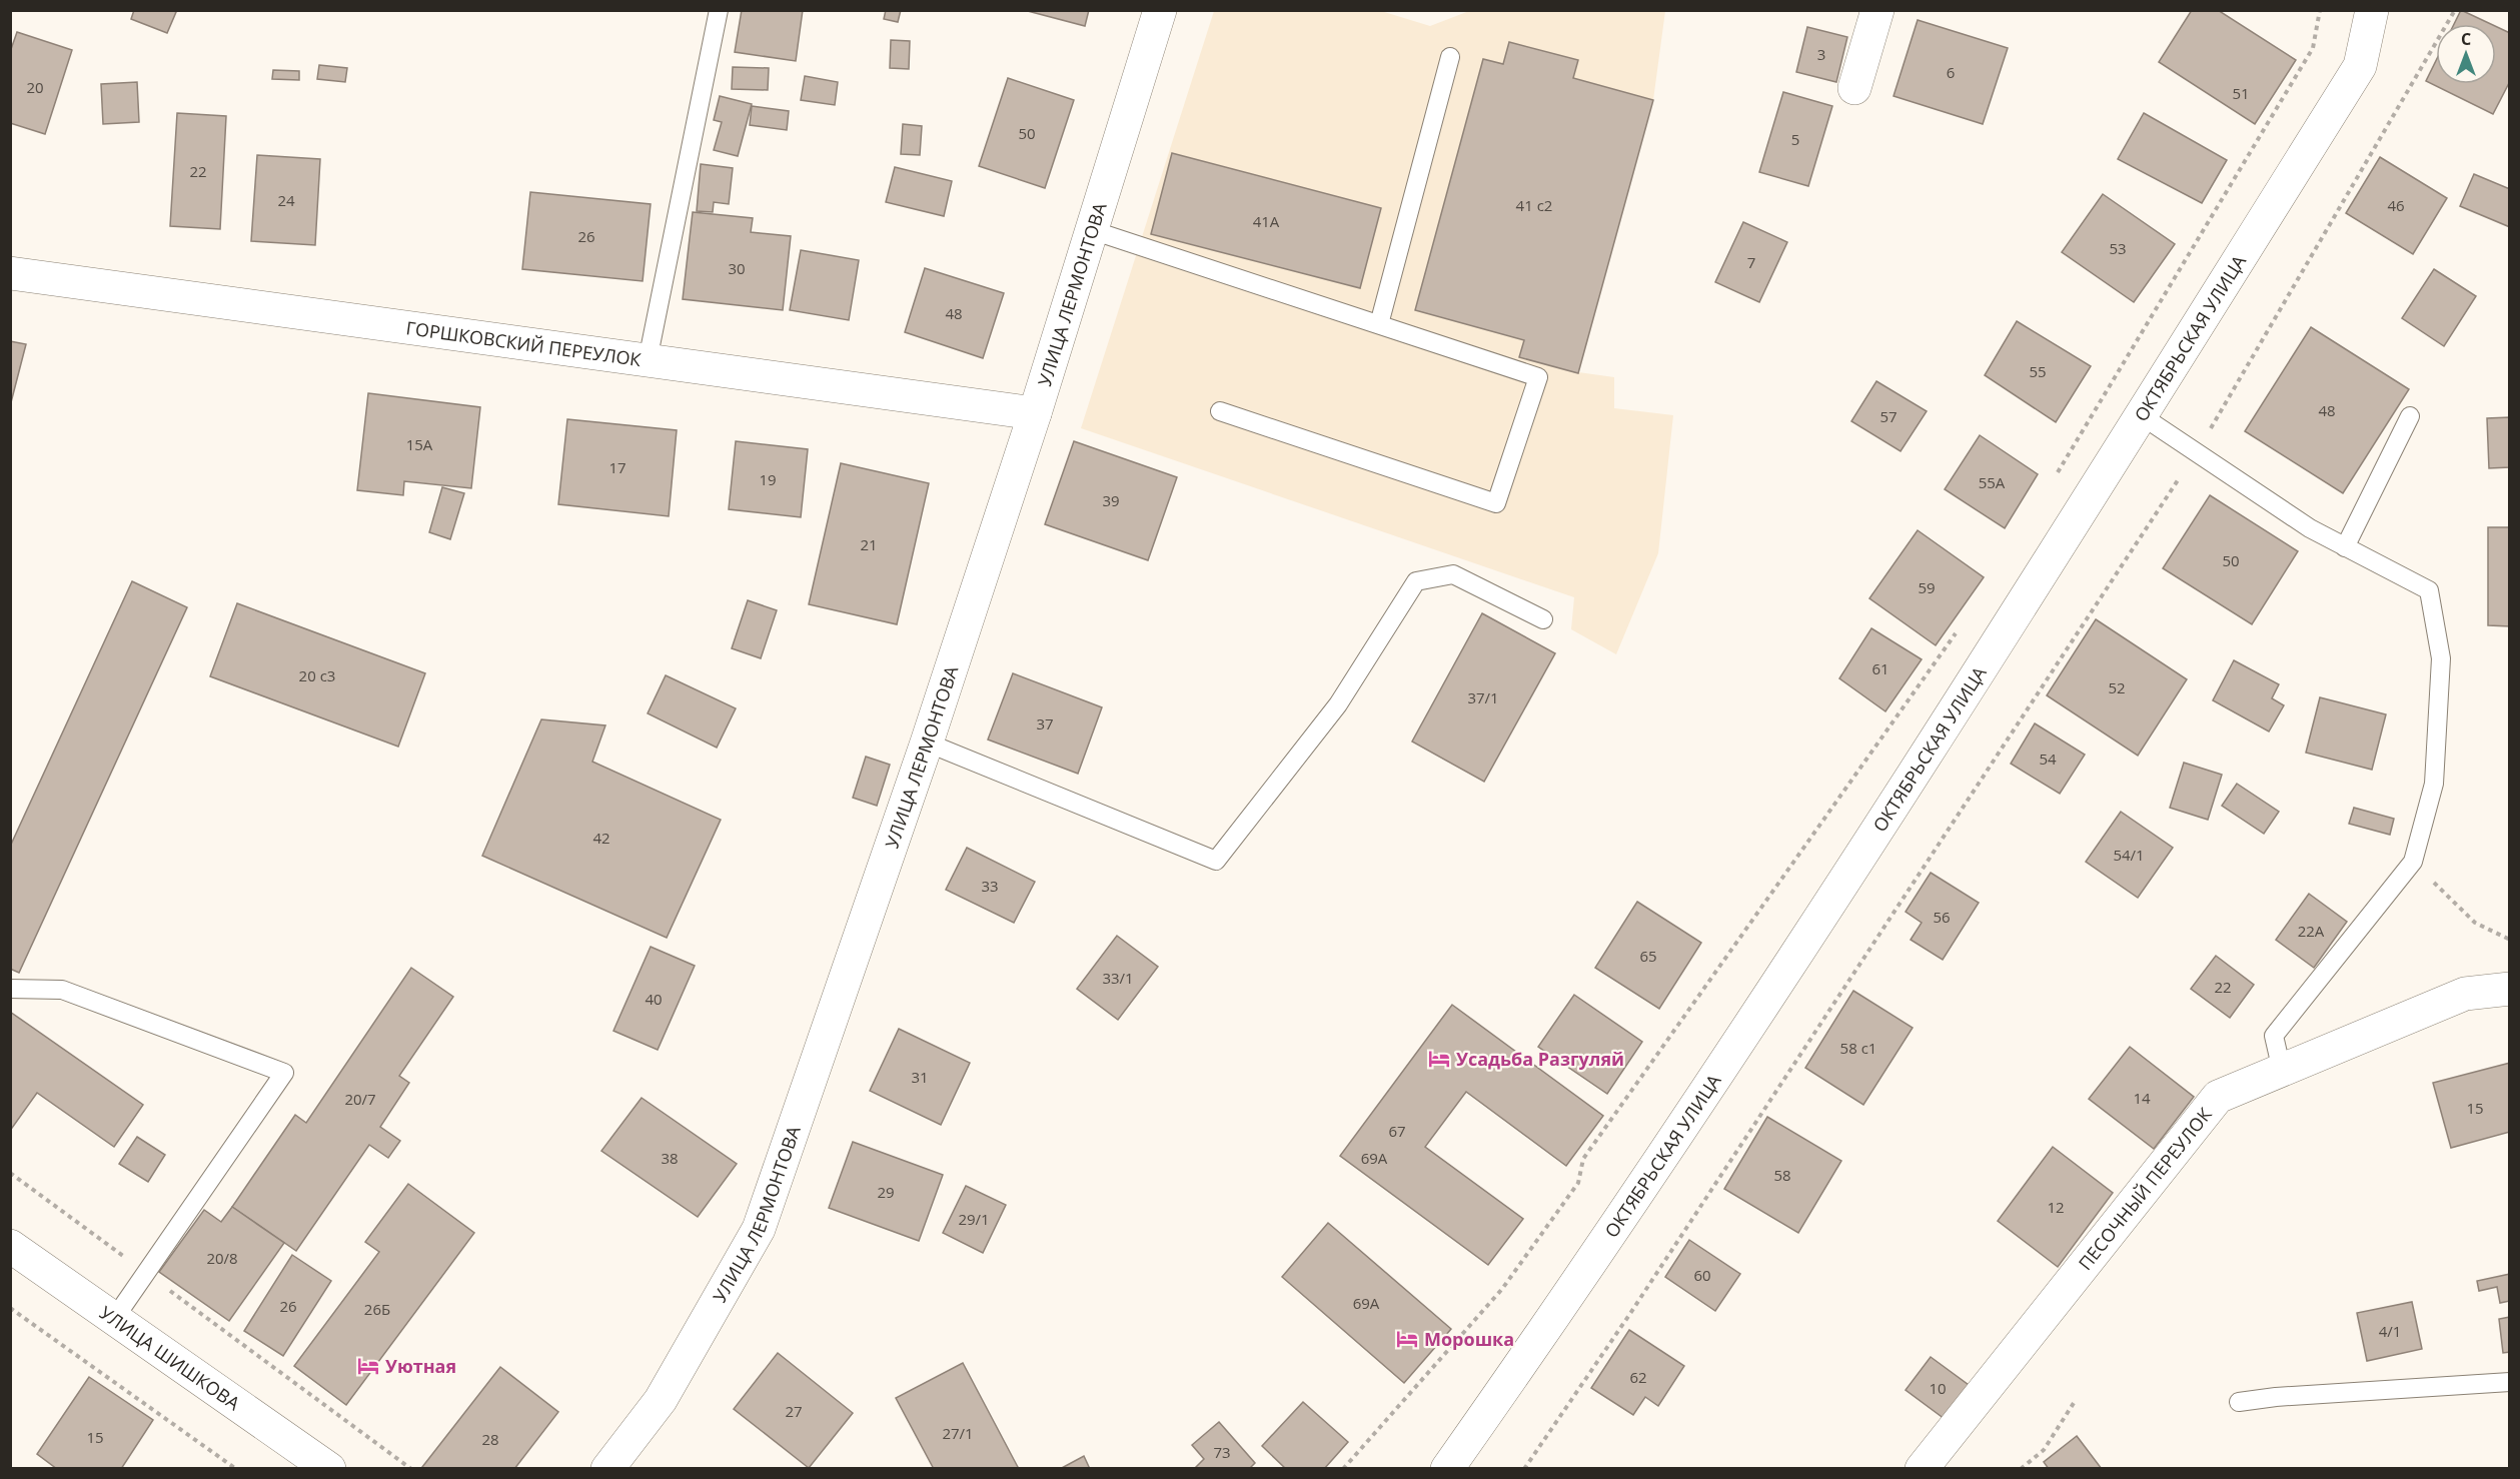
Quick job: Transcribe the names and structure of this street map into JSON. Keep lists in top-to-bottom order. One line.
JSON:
{"streets":{"street":["УЛИЦА ЛЕРМОНТОВА","ОКТЯБРЬСКАЯ УЛИЦА","ГОРШКОВСКИЙ ПЕРЕУЛОК","ПЕСОЧНЫЙ ПЕРЕУЛОК","УЛИЦА ШИШКОВА"]},"crossings":[["УЛИЦА ЛЕРМОНТОВА","ГОРШКОВСКИЙ ПЕРЕУЛОК"]],"places":{"hotel":["Усадьба Разгуляй","Морошка","Уютная"]},"house_numbers":["3","6","20","51","50","5","22","24","41 с2","46","41А","26","53","7","30","48","55","48","57","15А","17","19","55А","39","21","50","59","61","20 с3","52","37/1","37","54","42","54/1","33","56","22А","65","33/1","22","40","58 с1","31","14","20/7","15","67","38","69А","58","29","12","29/1","20/8","60","69А","26","26Б","4/1","62","10","27","27/1","15","28","73"],"north":"top"}
